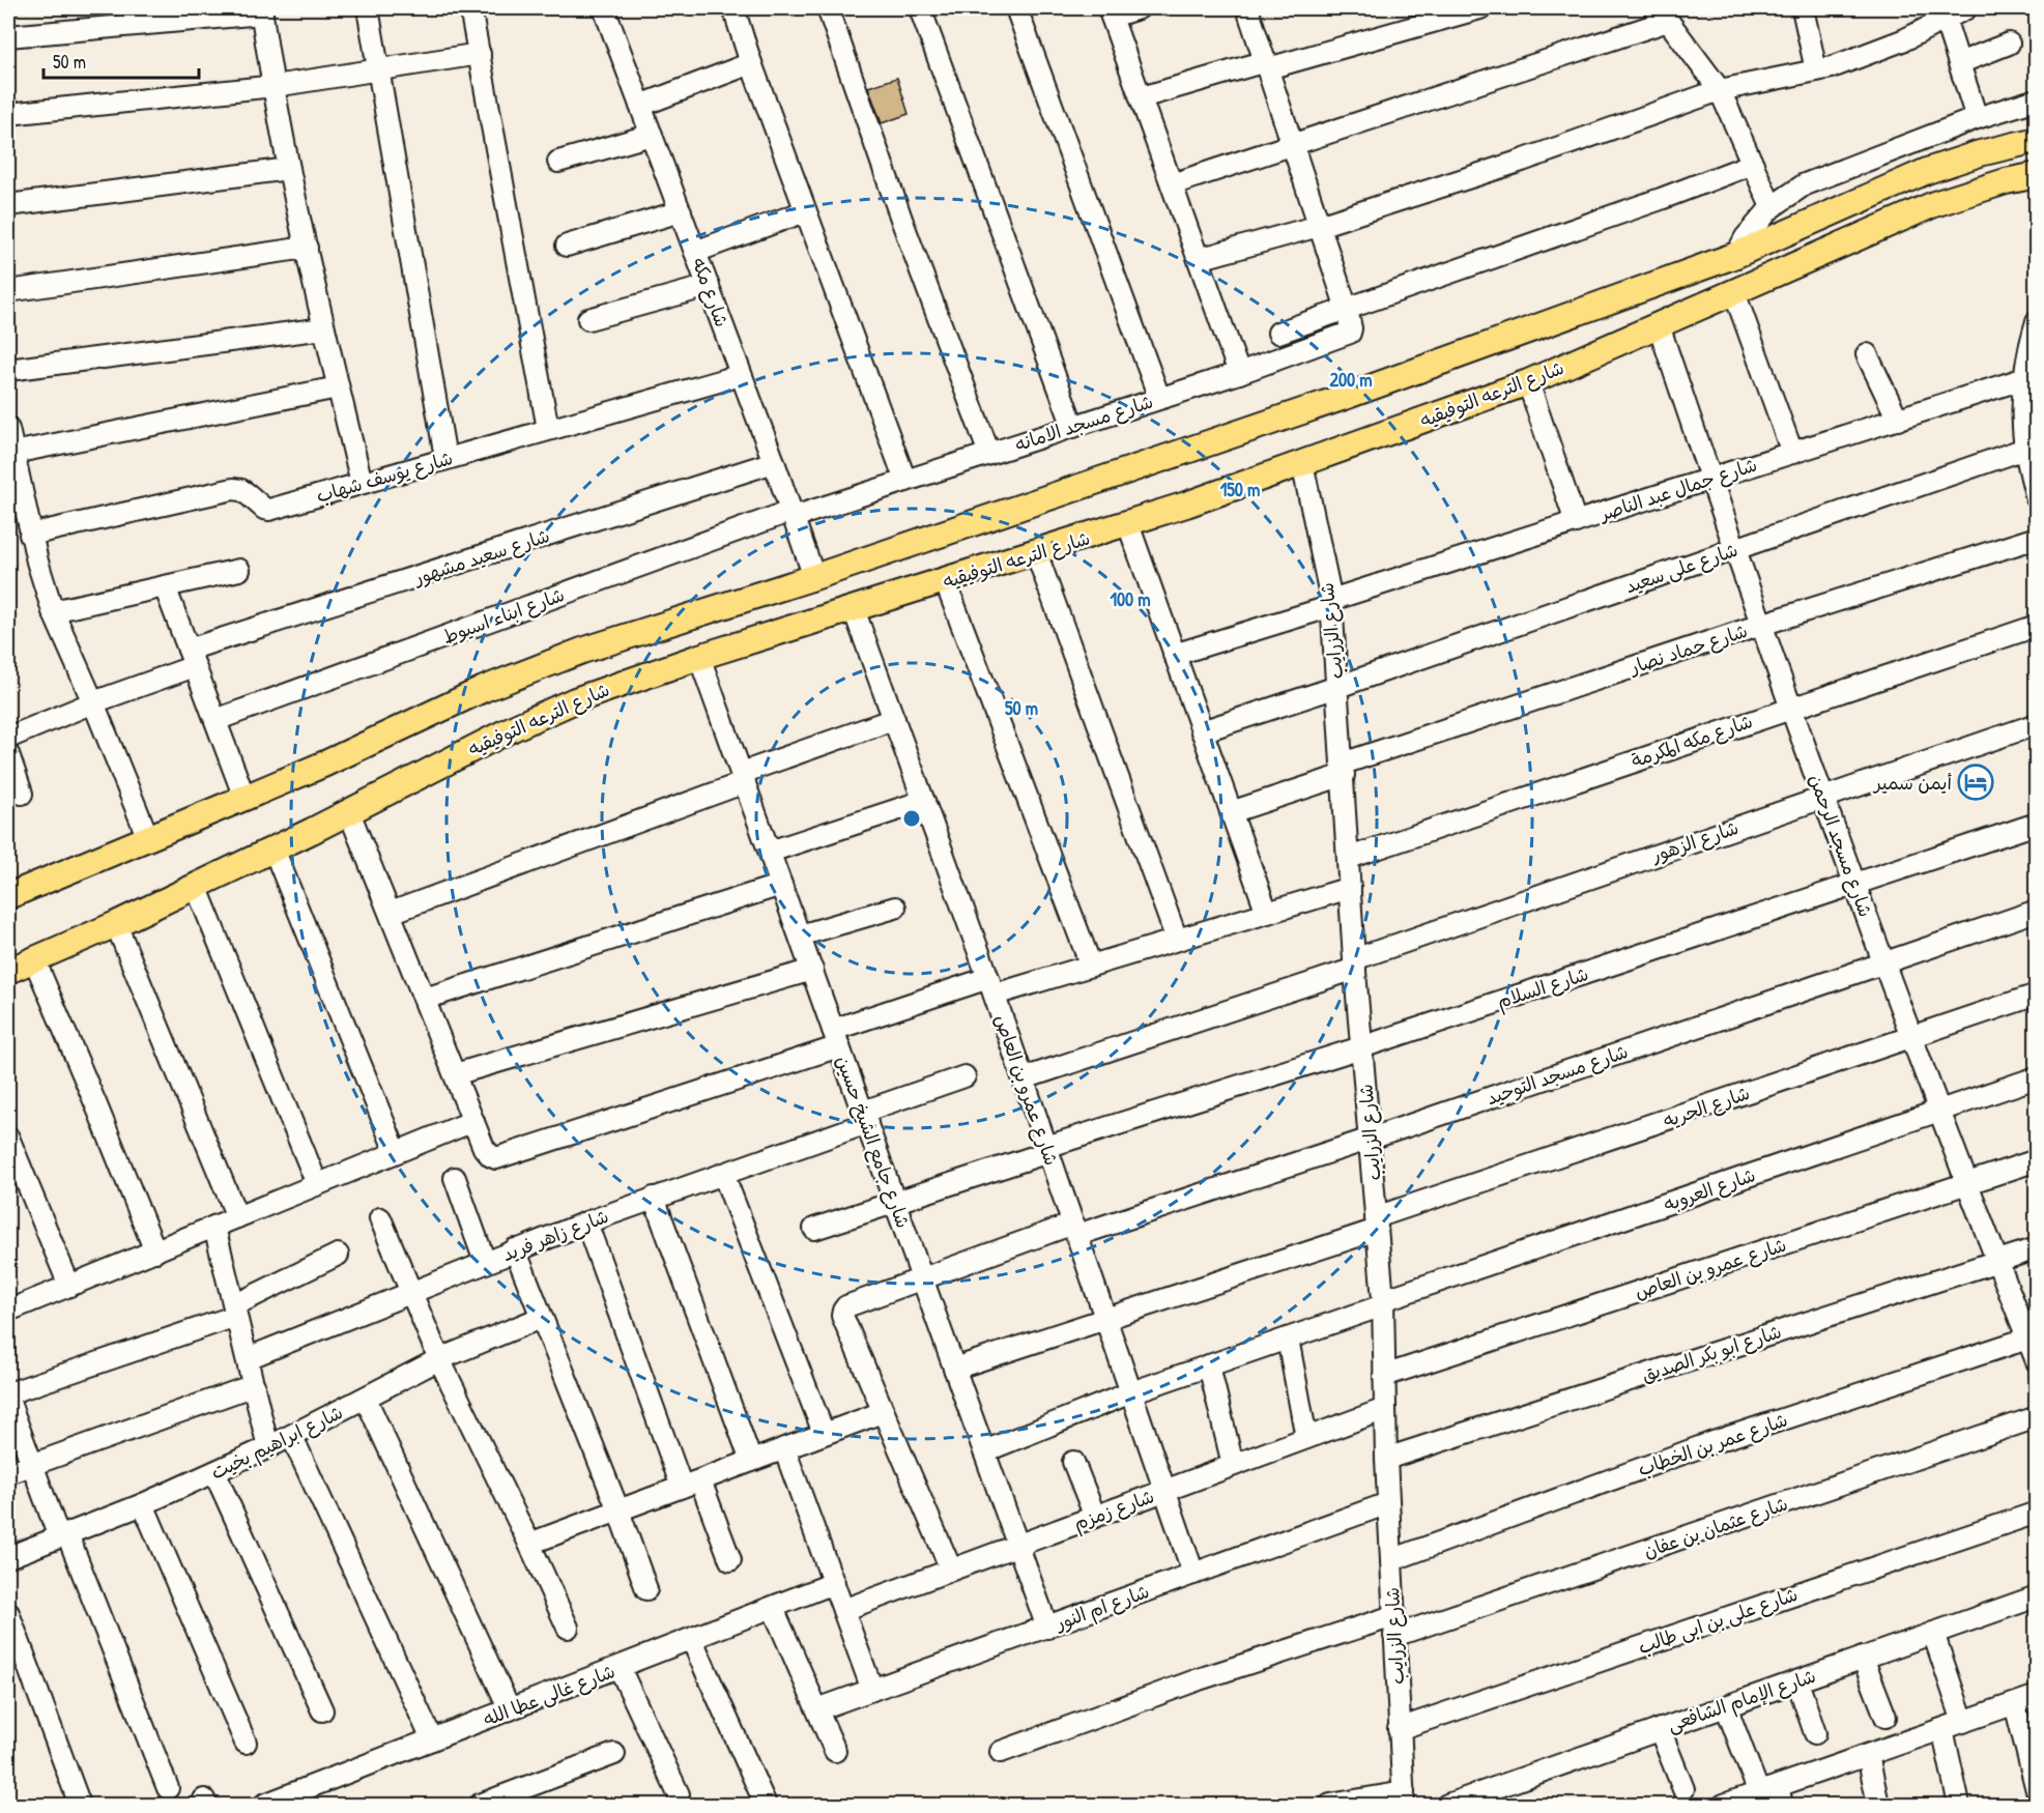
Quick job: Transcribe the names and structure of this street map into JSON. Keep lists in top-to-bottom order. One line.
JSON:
{"streets":{"main road":["شارع الترعه التوفيقيه"],"street":["شارع مكه","شارع مسجد الامانه","شارع يوسف شهاب","شارع جمال عبد الناصر","شارع سعيد مشهور","شارع على سعيد","شارع ابناء اسيوط","شارع الزرايب","شارع حماد نصار","شارع مكه المكرمة","شارع الزهور","شارع مسجد الرحمن","شارع السلام","شارع مسجد التوحيد","شارع عمرو بن العاص","شارع الحريه","شارع جامع الشيخ حسين","شارع العروبه","شارع زاهر فريد","شارع ابو بكر الصديق","شارع ابراهيم بخيت","شارع عمر بن الخطاب","شارع زمزم","شارع عثمان بن عفان","شارع ام النور","شارع على بن ابى طالب","شارع غالى عطا الله","شارع الإمام الشافعى"]},"crossings":[["شارع مكه","شارع مسجد الامانه"],["شارع مكه","شارع يوسف شهاب"],["شارع مكه","شارع سعيد مشهور"],["شارع مكه","شارع ابناء اسيوط"],["شارع الترعه التوفيقيه","شارع الزرايب"],["شارع الترعه التوفيقيه","شارع مسجد الرحمن"],["شارع الترعه التوفيقيه","شارع عمرو بن العاص"],["شارع الترعه التوفيقيه","شارع جامع الشيخ حسين"],["شارع مسجد الامانه","شارع ابناء اسيوط"],["شارع جمال عبد الناصر","شارع الزرايب"],["شارع جمال عبد الناصر","شارع مسجد الرحمن"],["شارع على سعيد","شارع الزرايب"],["شارع على سعيد","شارع مسجد الرحمن"],["شارع الزرايب","شارع حماد نصار"],["شارع الزرايب","شارع مكه المكرمة"],["شارع الزرايب","شارع الزهور"],["شارع الزرايب","شارع السلام"],["شارع الزرايب","شارع مسجد التوحيد"],["شارع الزرايب","شارع عمرو بن العاص"],["شارع الزرايب","شارع الحريه"],["شارع الزرايب","شارع العروبه"],["شارع الزرايب","شارع ابو بكر الصديق"],["شارع الزرايب","شارع عمر بن الخطاب"],["شارع الزرايب","شارع زمزم"],["شارع الزرايب","شارع عثمان بن عفان"],["شارع الزرايب","شارع ام النور"],["شارع الزرايب","شارع على بن ابى طالب"],["شارع حماد نصار","شارع مسجد الرحمن"],["شارع مكه المكرمة","شارع مسجد الرحمن"],["شارع الزهور","شارع مسجد الرحمن"],["شارع الزهور","شارع عمرو بن العاص"],["شارع مسجد الرحمن","شارع السلام"],["شارع مسجد الرحمن","شارع مسجد التوحيد"],["شارع مسجد الرحمن","شارع عمرو بن العاص"],["شارع مسجد الرحمن","شارع الحريه"],["شارع مسجد الرحمن","شارع العروبه"],["شارع مسجد الرحمن","شارع ابو بكر الصديق"],["شارع مسجد الرحمن","شارع عمر بن الخطاب"],["شارع السلام","شارع عمرو بن العاص"],["شارع مسجد التوحيد","شارع عمرو بن العاص"],["شارع مسجد التوحيد","شارع جامع الشيخ حسين"],["شارع عمرو بن العاص","شارع الحريه"],["شارع عمرو بن العاص","شارع العروبه"],["شارع عمرو بن العاص","شارع زمزم"],["شارع عمرو بن العاص","شارع ام النور"],["شارع الحريه","شارع جامع الشيخ حسين"],["شارع جامع الشيخ حسين","شارع العروبه"],["شارع جامع الشيخ حسين","شارع زاهر فريد"],["شارع جامع الشيخ حسين","شارع زمزم"],["شارع جامع الشيخ حسين","شارع ام النور"]],"places":{"hotel":["أيمن سمير"]},"scale_bar":"50 m","rings":["200 m","150 m","100 m","50 m"]}
